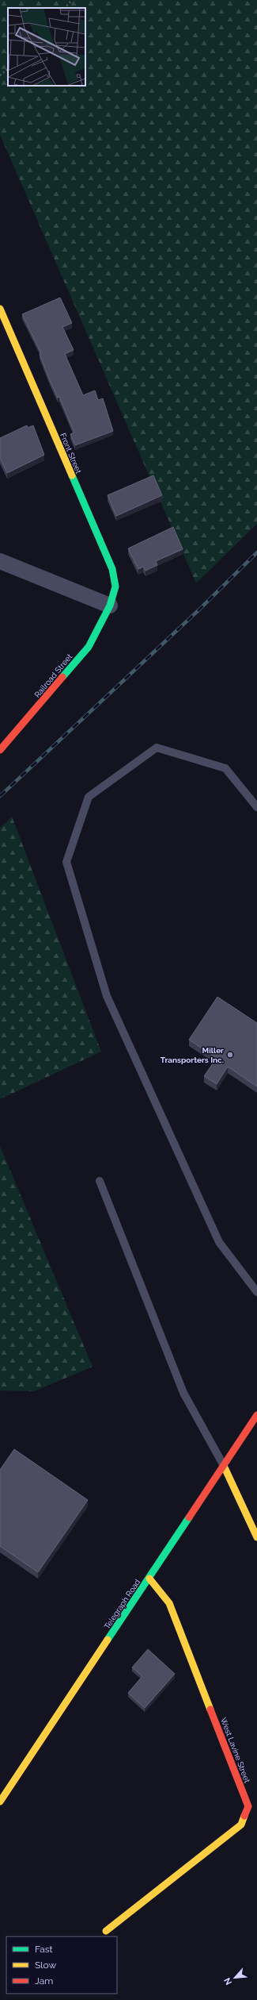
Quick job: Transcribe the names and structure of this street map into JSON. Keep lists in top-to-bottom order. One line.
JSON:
{"streets":{"street":["Front Street","Railroad Street","Telegraph Road","West Lavine Street"]},"crossings":[["Front Street","Railroad Street"],["Telegraph Road","West Lavine Street"]],"places":["Miller Transporters Inc."],"legend":["Fast","Slow","Jam"],"north":"bottom left"}
